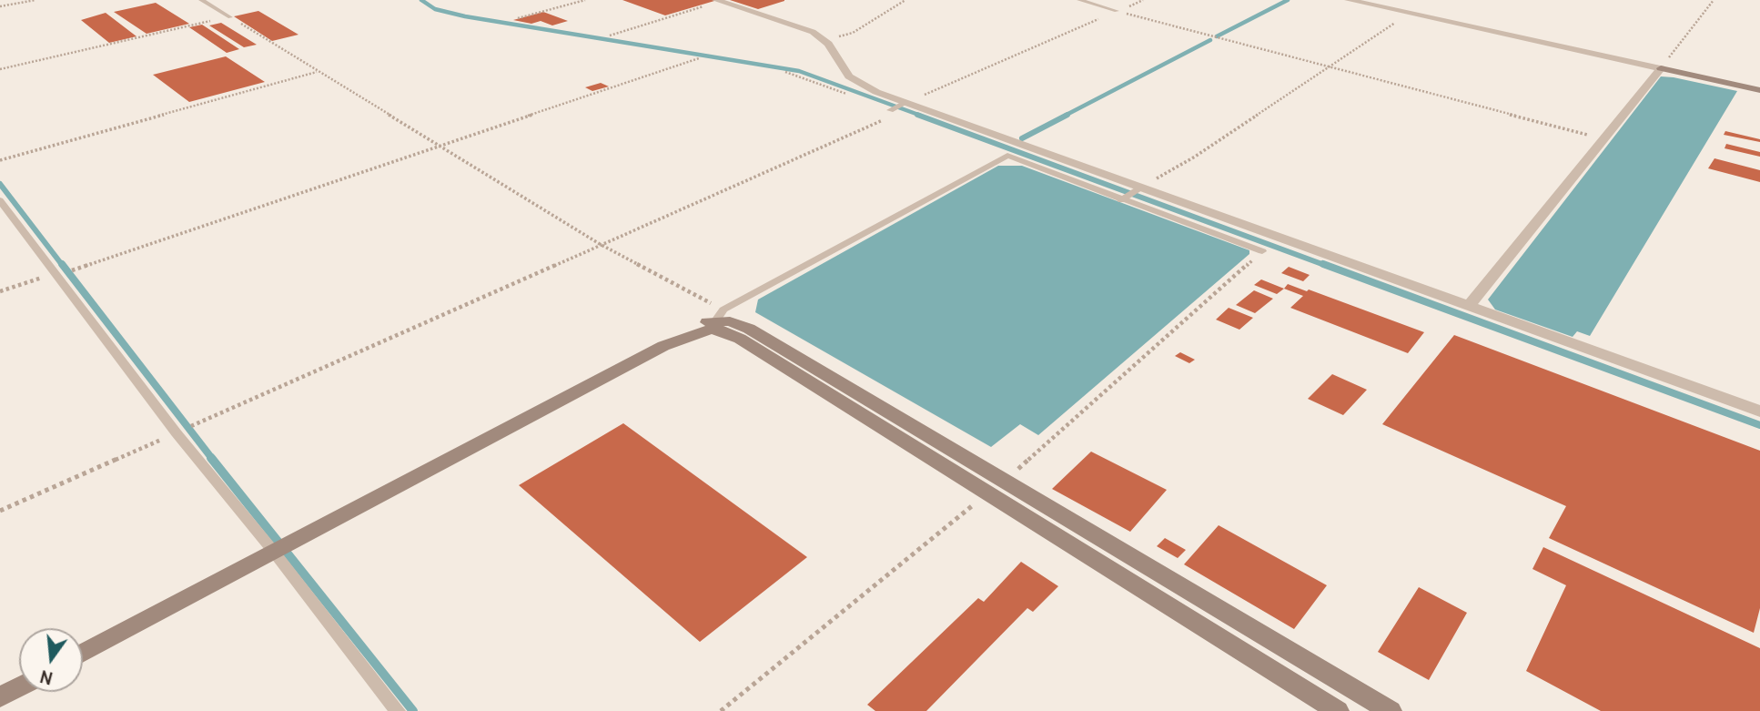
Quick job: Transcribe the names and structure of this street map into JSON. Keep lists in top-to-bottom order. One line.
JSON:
{"north":"bottom"}
